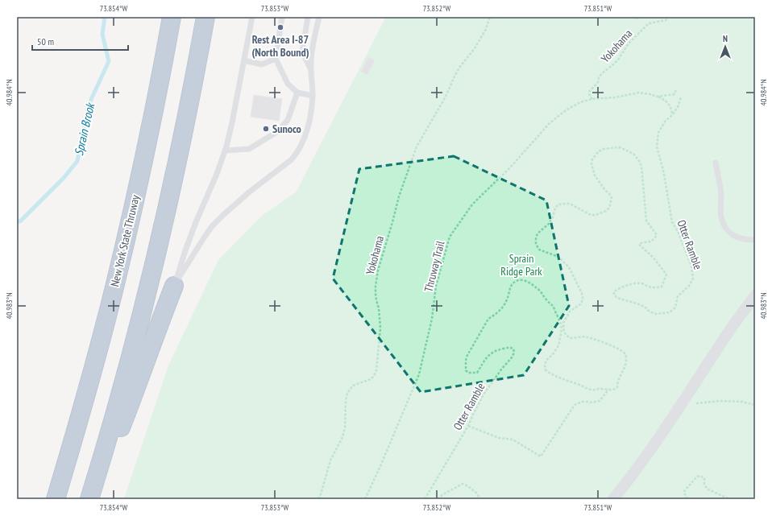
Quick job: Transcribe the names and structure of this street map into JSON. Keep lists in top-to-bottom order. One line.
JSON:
{"streets":{"highway":["New York State Thruway"],"path":["Yokohama","Otter Ramble","Thruway Trail"]},"crossings":[["Yokohama","Thruway Trail"]],"water":["Sprain Brook"],"parks":["Sprain Ridge Park"],"places":["Rest Area I-87 (North Bound)","Sunoco"],"scale_bar":"50 m","north":"top","coordinates":["73.854°W","73.853°W","73.852°W","73.851°W","40.984°N","40.983°N"]}
